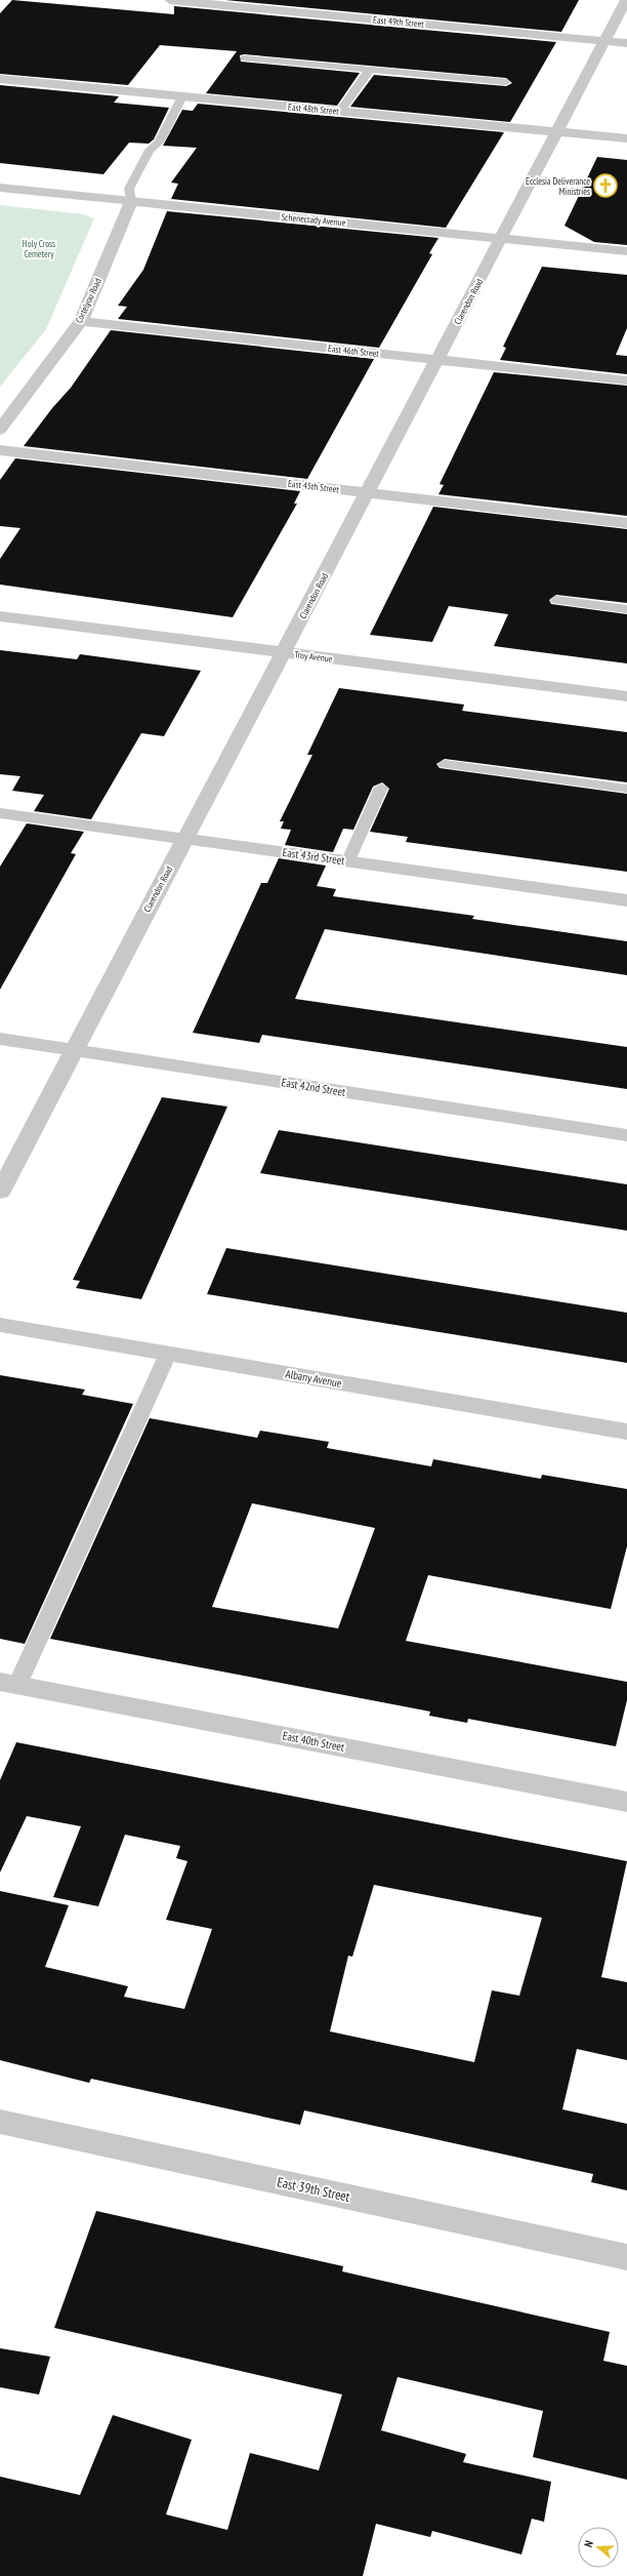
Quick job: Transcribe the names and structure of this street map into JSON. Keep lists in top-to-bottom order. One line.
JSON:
{"streets":{"street":["East 49th Street","East 48th Street","Schenectady Avenue","Cortelyou Road","Clarendon Road","East 46th Street","East 45th Street","Troy Avenue","East 43rd Street","East 42nd Street","Albany Avenue","East 40th Street","East 39th Street"]},"crossings":[["East 49th Street","Clarendon Road"],["East 48th Street","Clarendon Road"],["Schenectady Avenue","Cortelyou Road"],["Schenectady Avenue","Clarendon Road"],["Cortelyou Road","East 46th Street"],["Clarendon Road","East 46th Street"],["Clarendon Road","East 45th Street"],["Clarendon Road","Troy Avenue"],["Clarendon Road","East 43rd Street"],["Clarendon Road","East 42nd Street"]],"parks":["Holy Cross Cemetery"],"places":{"church":["Ecclesia Deliverance Ministries"]},"north":"left"}
